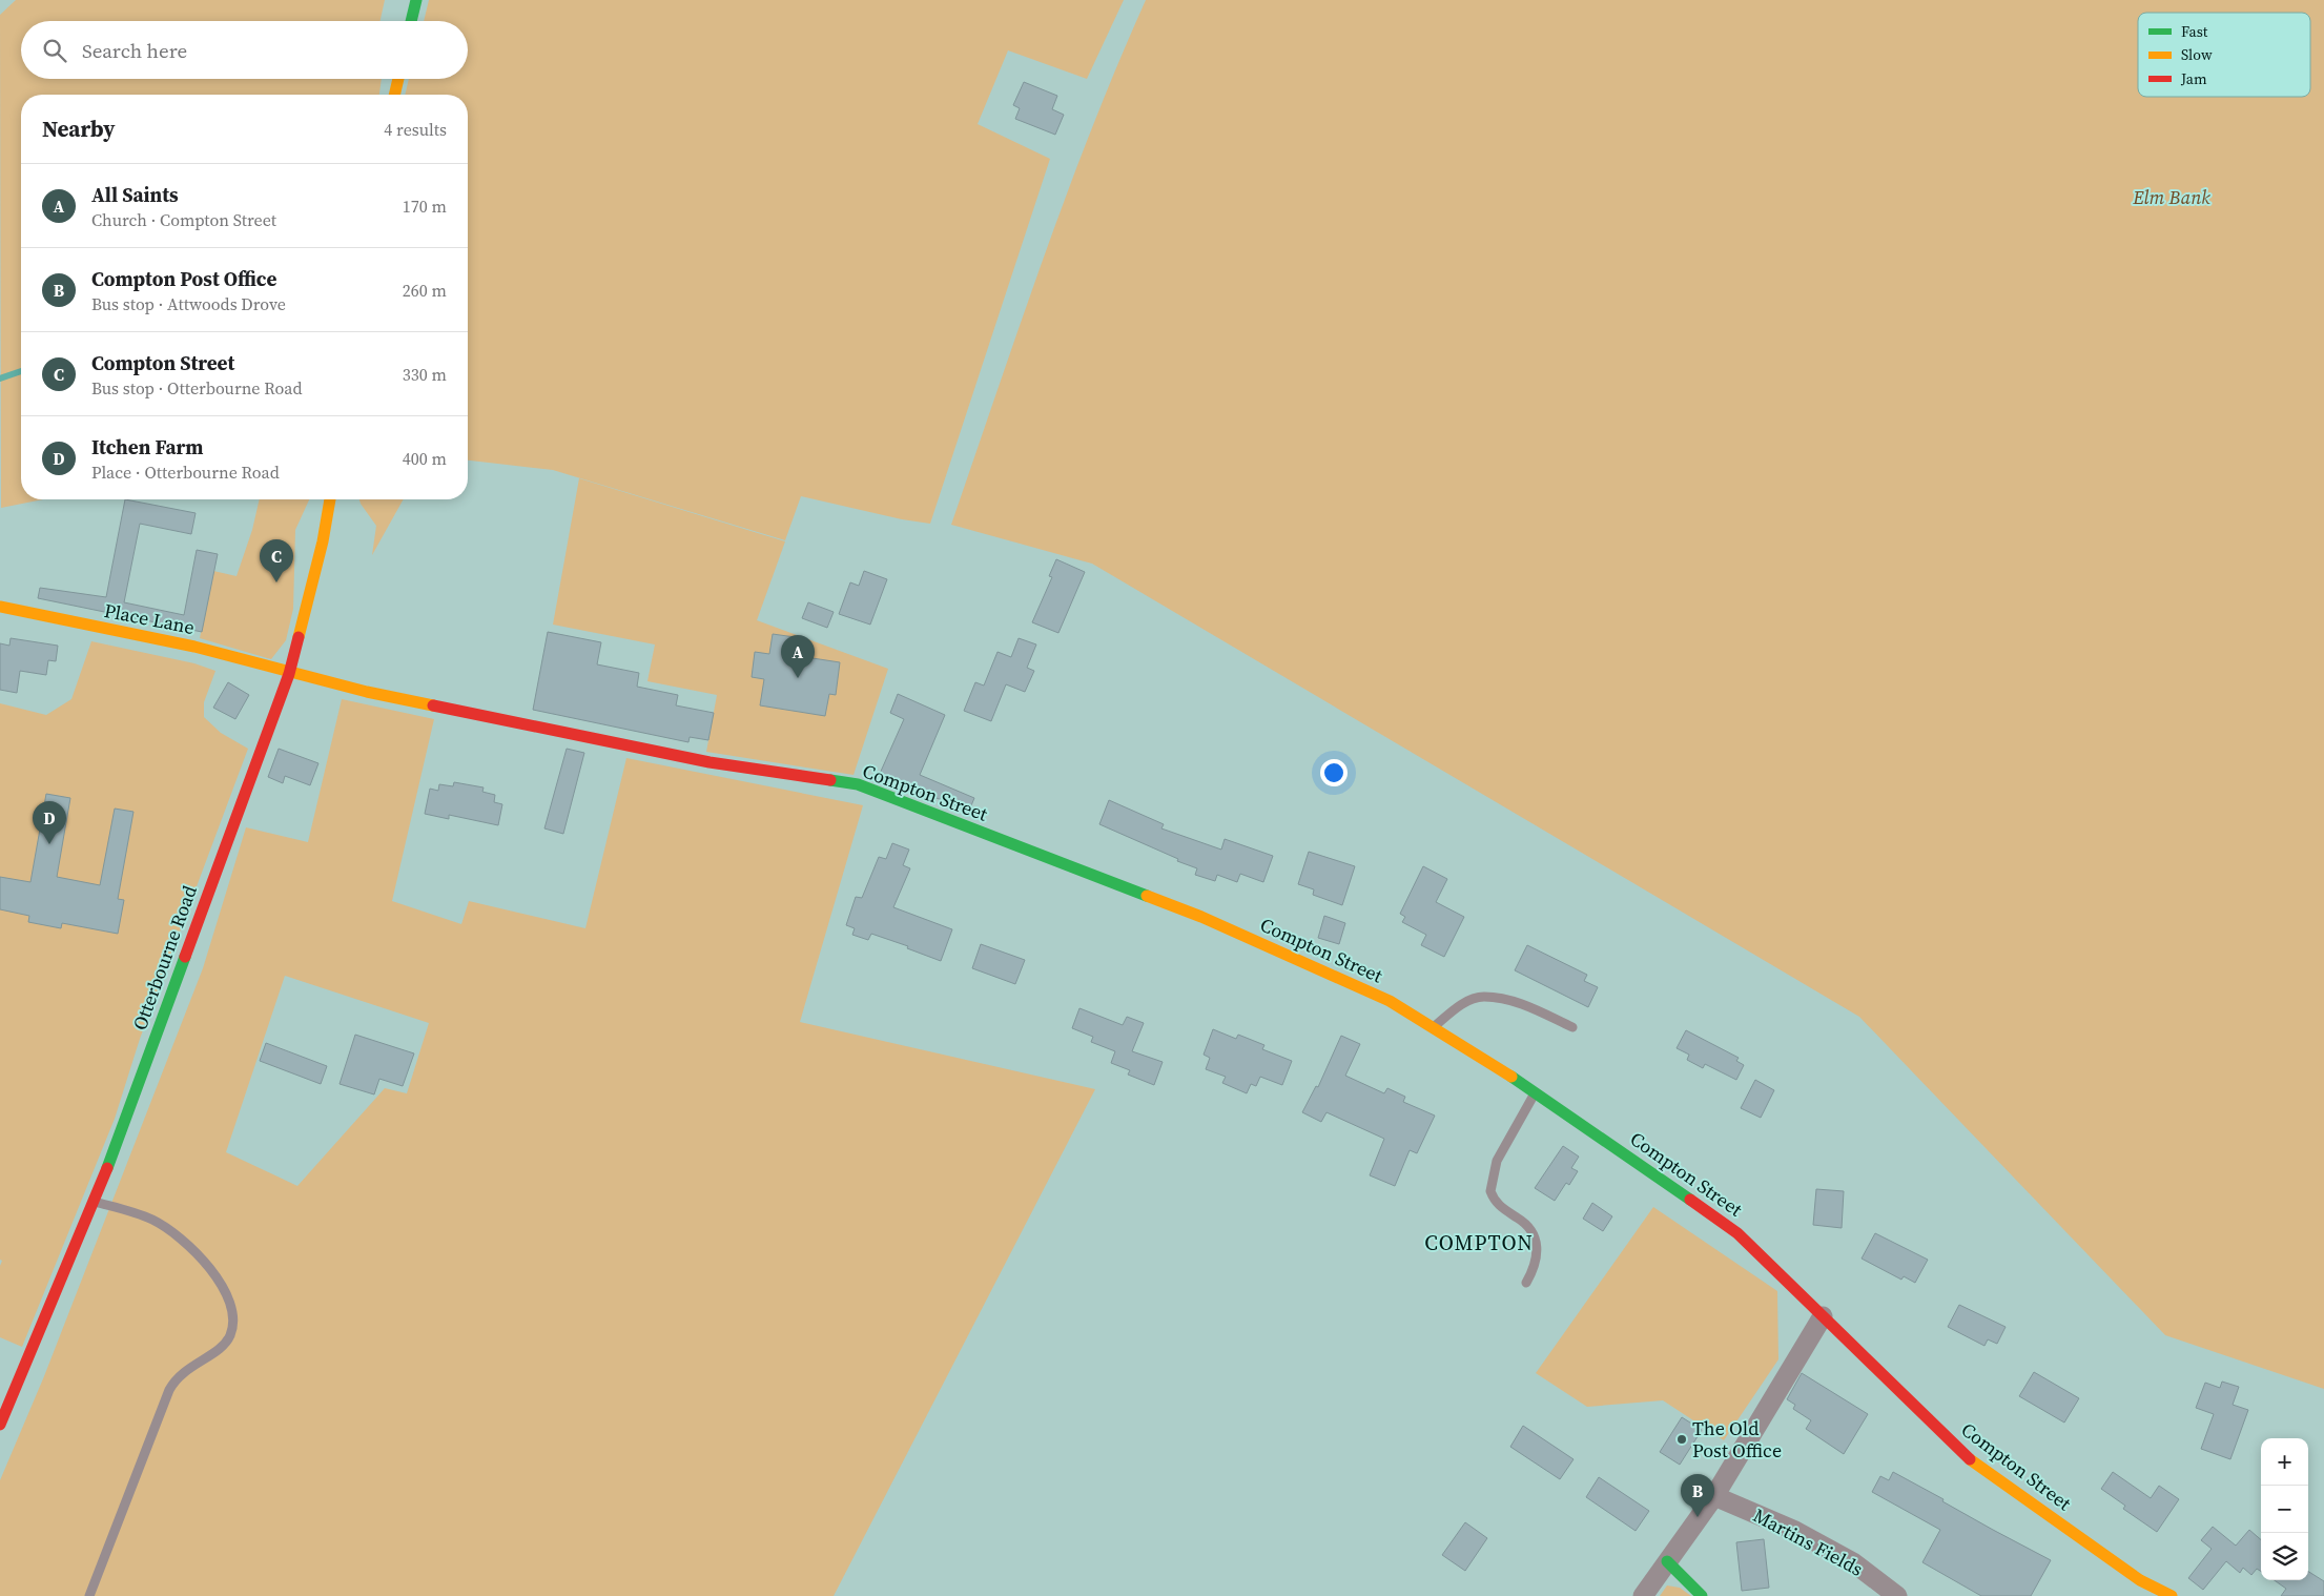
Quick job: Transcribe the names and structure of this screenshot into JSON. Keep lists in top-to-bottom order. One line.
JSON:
{"streets":{"street":["Place Lane","Compton Street","Otterbourne Road","Martins Fields"]},"crossings":[["Place Lane","Compton Street"],["Place Lane","Otterbourne Road"],["Compton Street","Otterbourne Road"]],"districts":["COMPTON"],"parks":["Elm Bank"],"places":["The Old Post Office"],"legend":["Fast","Slow","Jam"],"page":{"search":"Search here","heading":["Nearby","4 results"],"list":[{"mark":"A","name":"All Saints","note":"Church · Compton Street","value":"170 m"},{"mark":"B","name":"Compton Post Office","note":"Bus stop · Attwoods Drove","value":"260 m"},{"mark":"C","name":"Compton Street","note":"Bus stop · Otterbourne Road","value":"330 m"},{"mark":"D","name":"Itchen Farm","note":"Place · Otterbourne Road","value":"400 m"}],"pins":["C","A","D","B"],"map_buttons":["+","−"]}}
